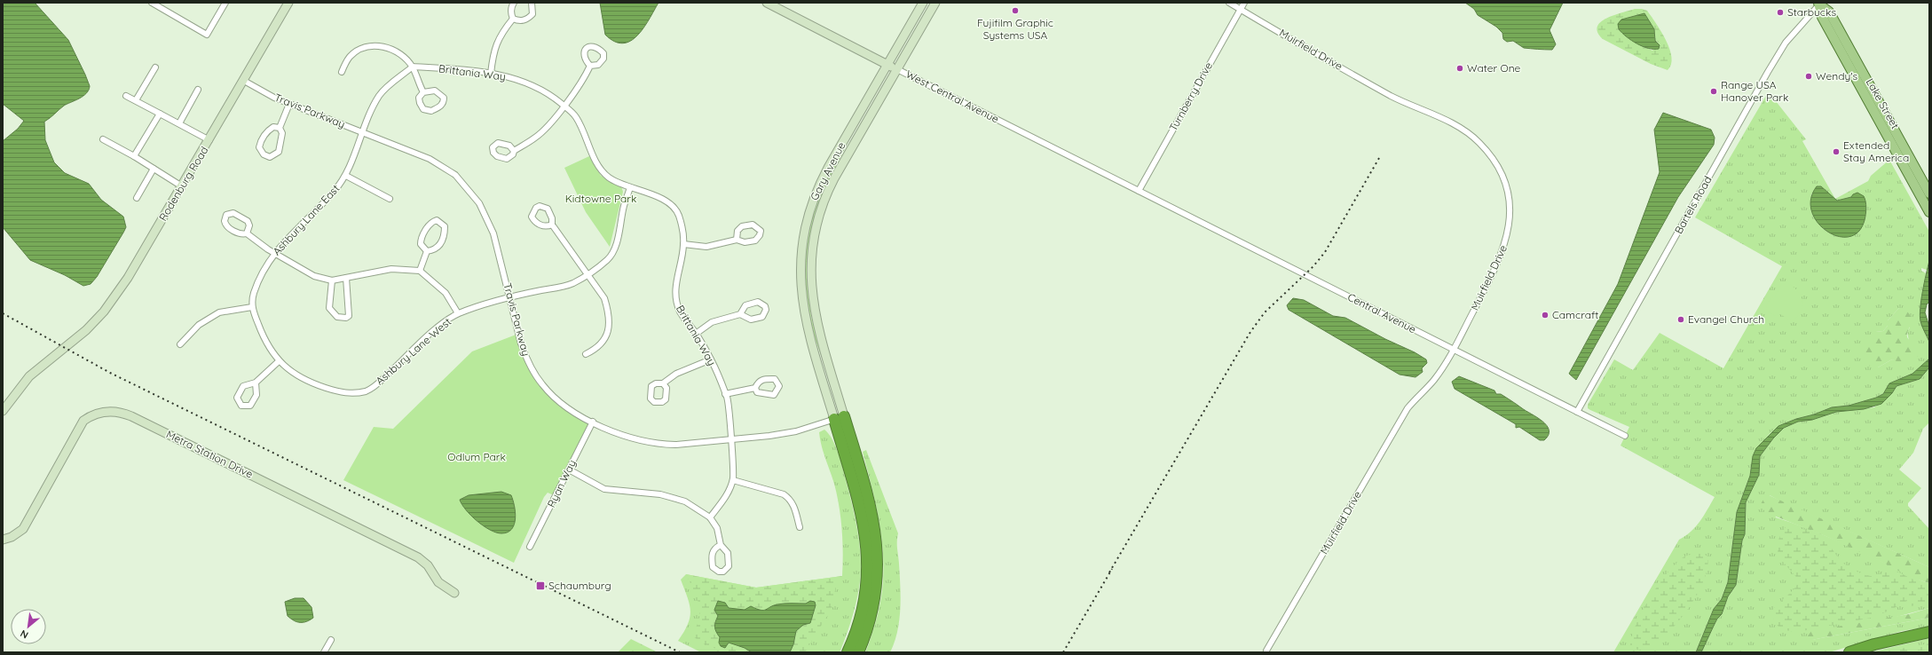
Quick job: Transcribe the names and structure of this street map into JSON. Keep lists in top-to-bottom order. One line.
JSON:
{"streets":{"main road":["Lake Street"],"street":["Muirfield Drive","Brittania Way","West Central Avenue","Turnberry Drive","Travis Parkway","Gary Avenue","Rodenburg Road","Bartels Road","Ashbury Lane East","Central Avenue","Ashbury Lane West","Metra Station Drive","Ryan Way"]},"crossings":[["Muirfield Drive","Turnberry Drive"],["Muirfield Drive","Central Avenue"],["Brittania Way","Travis Parkway"],["Brittania Way","Ashbury Lane West"],["West Central Avenue","Turnberry Drive"],["West Central Avenue","Gary Avenue"],["West Central Avenue","Central Avenue"],["Turnberry Drive","Central Avenue"],["Lake Street","Bartels Road"],["Travis Parkway","Gary Avenue"],["Travis Parkway","Rodenburg Road"],["Travis Parkway","Ashbury Lane East"],["Travis Parkway","Ashbury Lane West"],["Travis Parkway","Ryan Way"],["Bartels Road","Central Avenue"],["Ashbury Lane East","Ashbury Lane West"]],"parks":["Kidtowne Park","Odlum Park"],"places":{"other":["Fujifilm Graphic Systems USA","Starbucks","Water One","Wendy's","Range USA Hanover Park","Extended Stay America","Camcraft","Evangel Church"],"transit":["Schaumburg"]},"north":"bottom left"}
